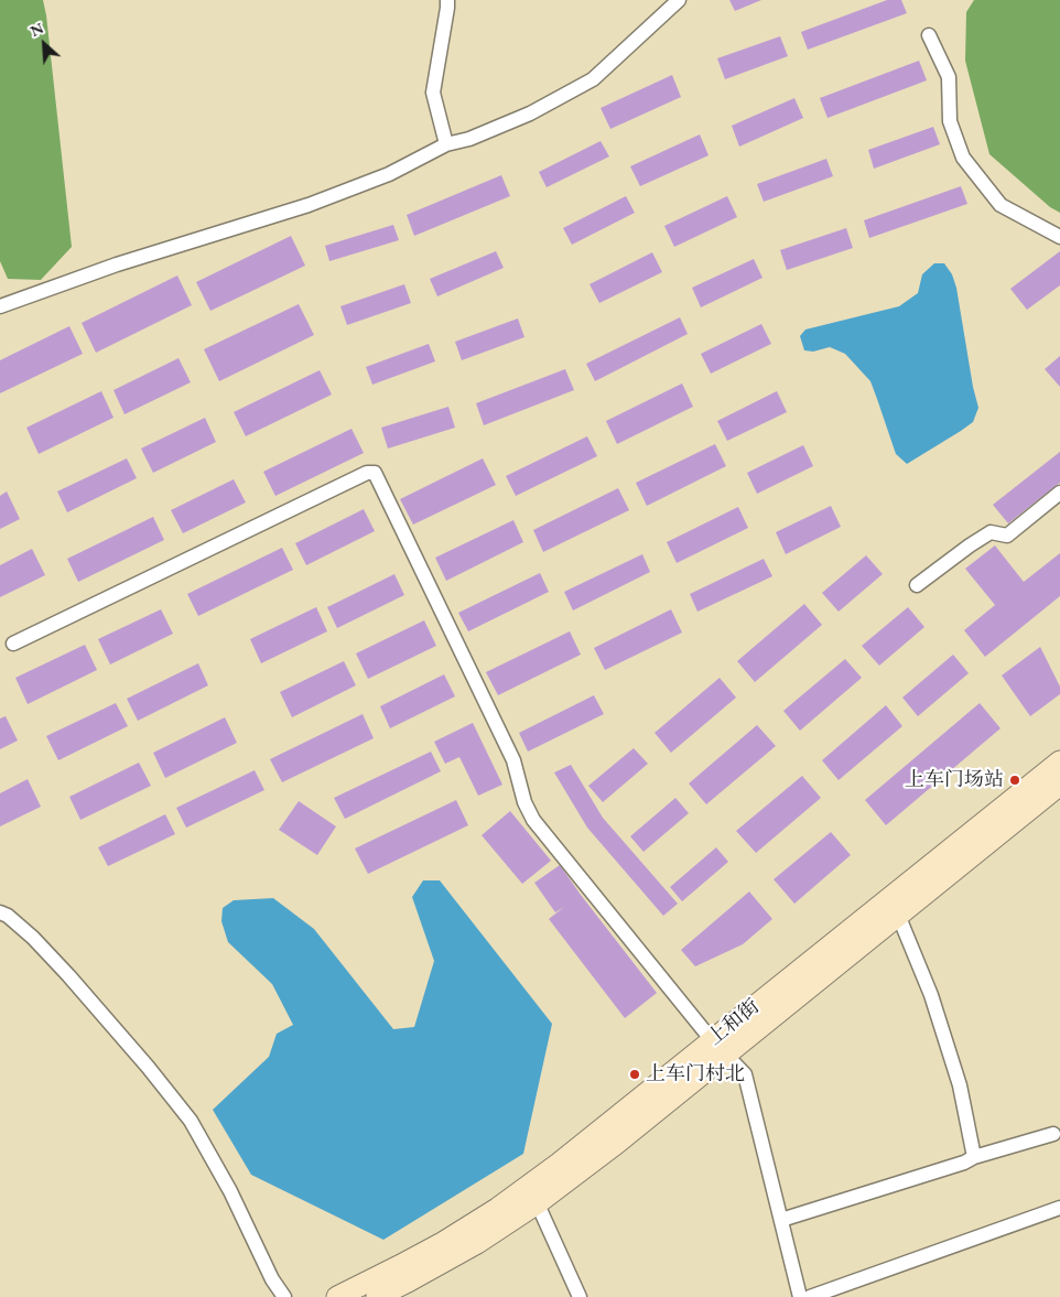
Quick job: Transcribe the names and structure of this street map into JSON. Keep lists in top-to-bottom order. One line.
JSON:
{"streets":{"street":["上和街"]},"places":["上车门场站","上车门村北"],"north":"top left"}
